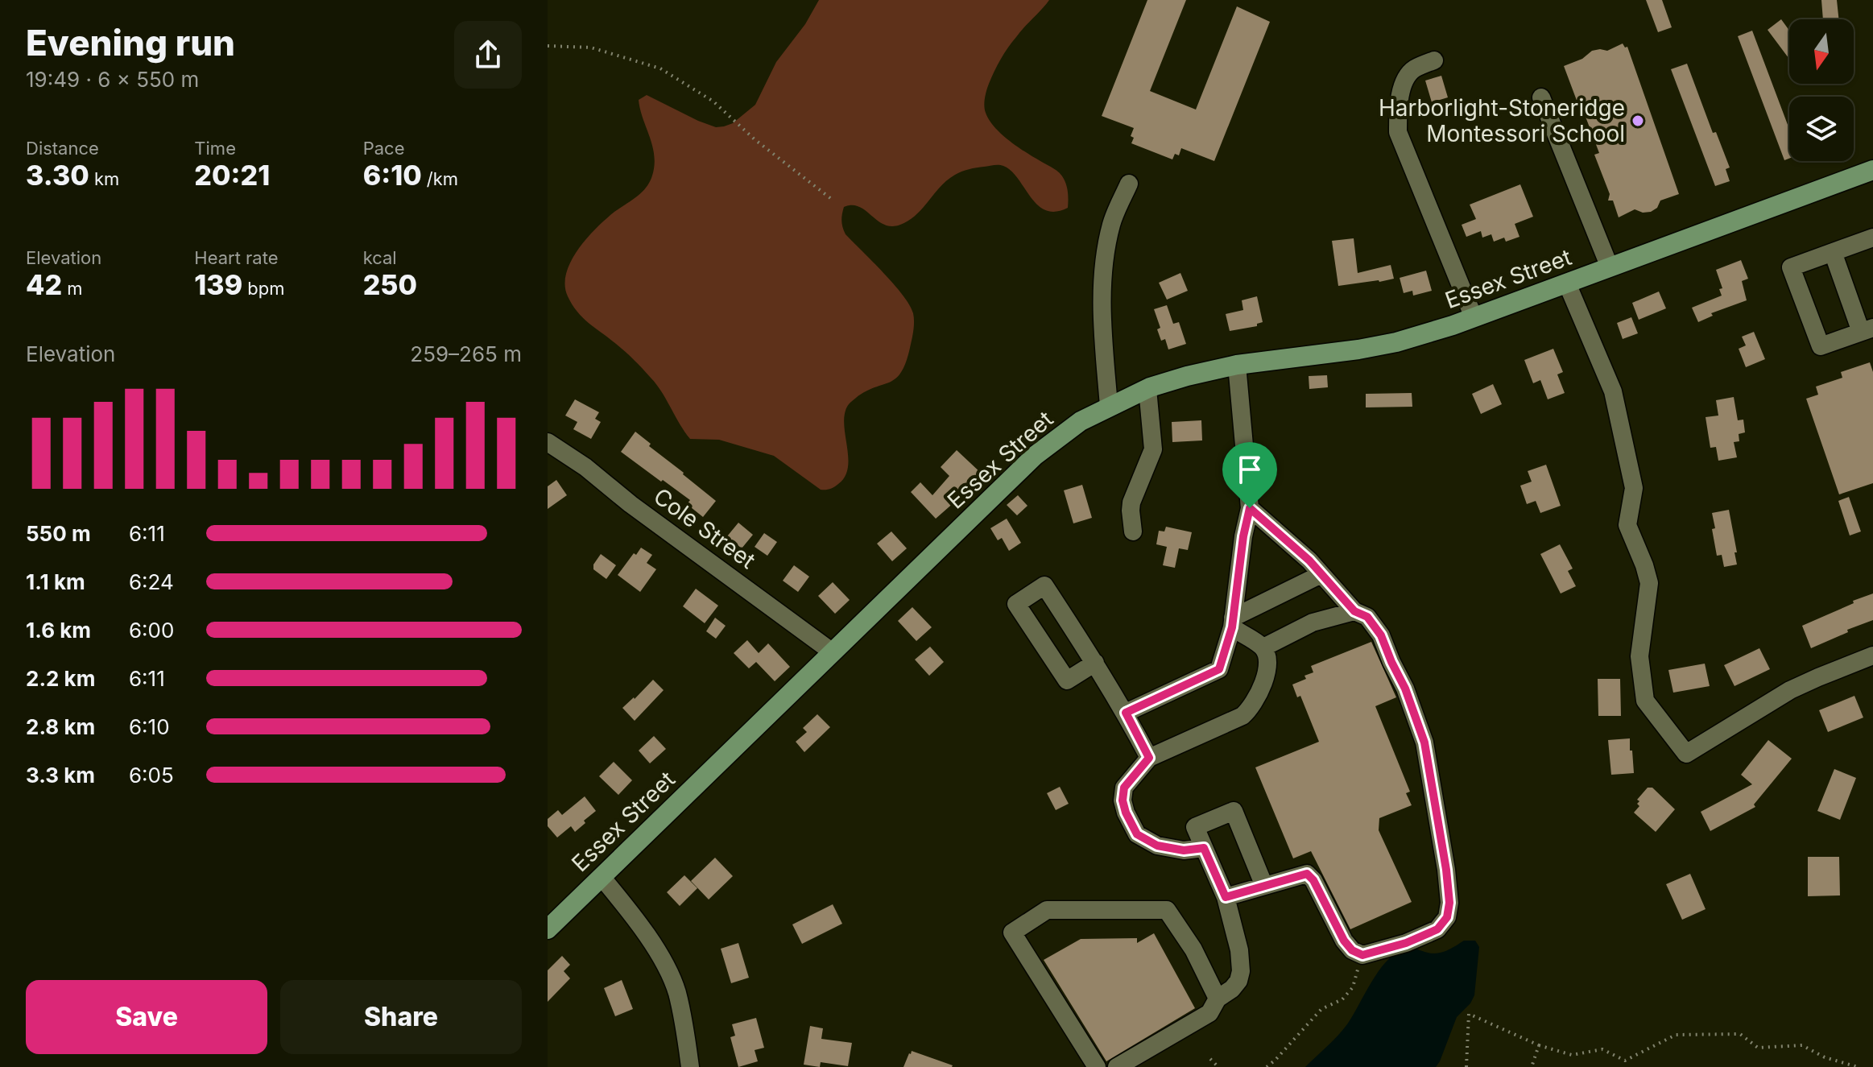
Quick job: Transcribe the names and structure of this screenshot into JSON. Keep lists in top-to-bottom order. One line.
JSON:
{"streets":{"main road":["Essex Street"],"street":["Cole Street"]},"crossings":[["Essex Street","Cole Street"]],"places":["Harborlight-Stoneridge Montessori School"],"north":"bottom","page":{"heading":["Evening run","19:49 · 6 × 550 m"],"stats":[["Distance","3.30 km"],["Time","20:21"],["Pace","6:10 /km"],["Elevation","42 m"],["Heart rate","139 bpm"],["kcal","250"]],"chart":["Elevation","259–265 m"],"list":[{"name":"550 m","note":"6:11"},{"name":"1.1 km","note":"6:24"},{"name":"1.6 km","note":"6:00"},{"name":"2.2 km","note":"6:11"},{"name":"2.8 km","note":"6:10"},{"name":"3.3 km","note":"6:05"}],"buttons":["Save","Share"]}}
